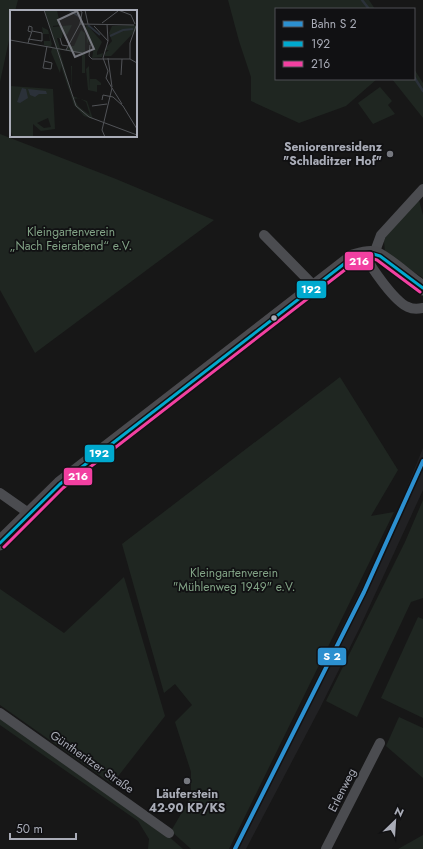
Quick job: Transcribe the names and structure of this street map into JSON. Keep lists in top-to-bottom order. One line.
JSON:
{"streets":{"street":["Güntheritzer Straße","Erlenweg"]},"parks":["Kleingartenverein „Nach Feierabend“ e.V.","Kleingartenverein \"Mühlenweg 1949\" e.V."],"places":["Seniorenresidenz \"Schladitzer Hof\"","Läuferstein 42-90 KP/KS"],"lines":["transit line 192","transit line 216"],"legend":["Bahn S 2","192","216"],"scale_bar":"50 m","north":"top right"}
